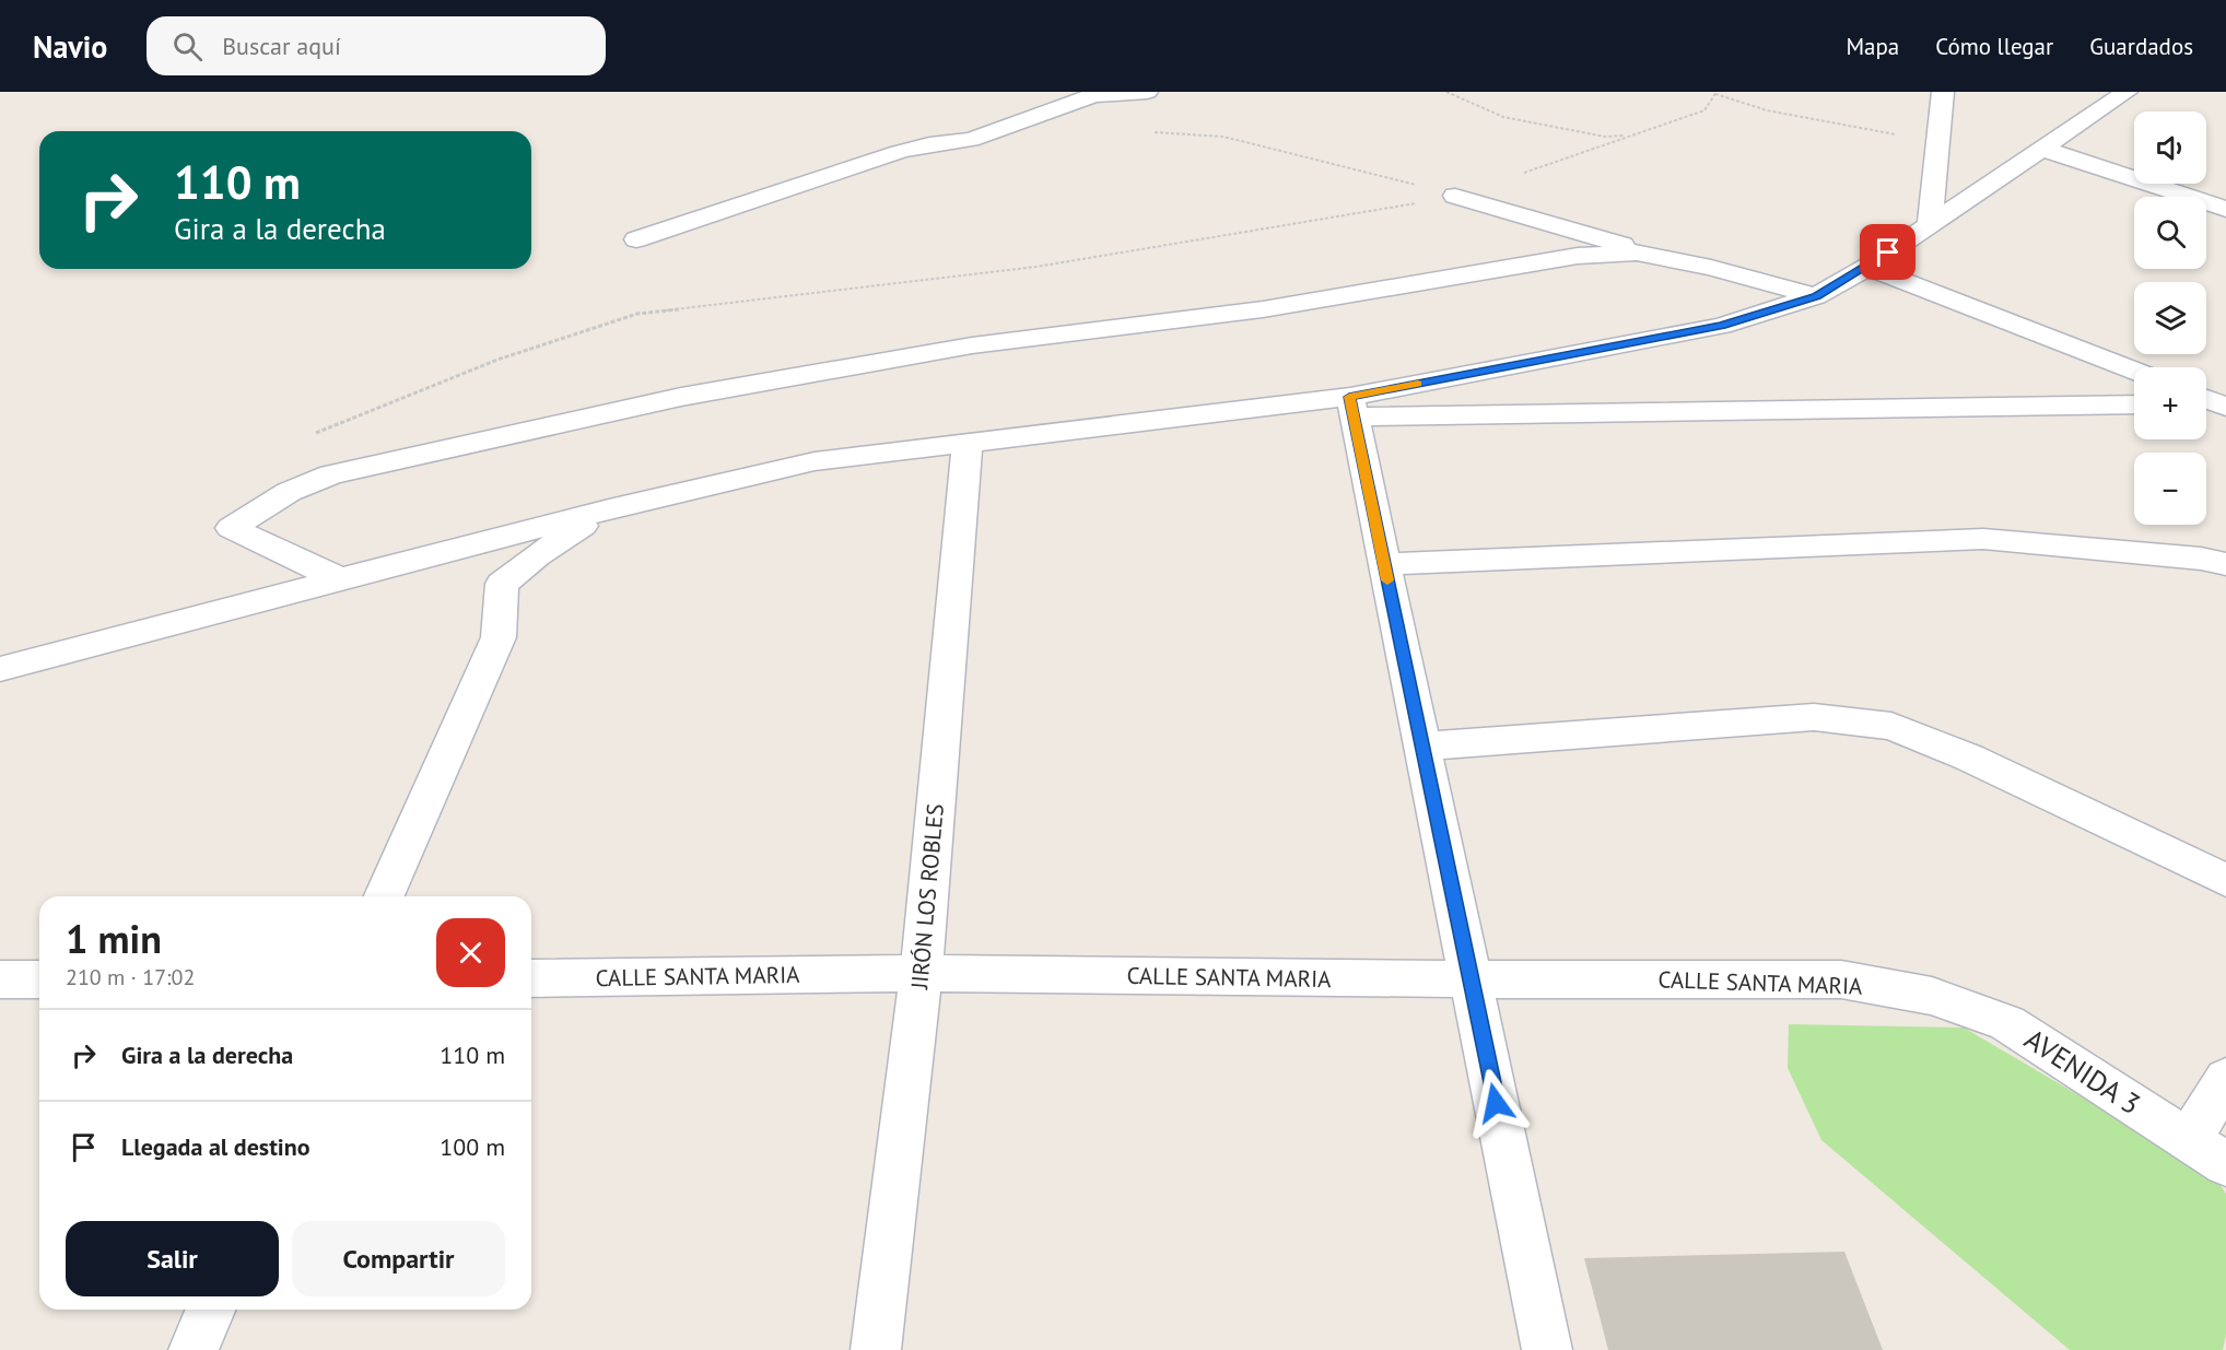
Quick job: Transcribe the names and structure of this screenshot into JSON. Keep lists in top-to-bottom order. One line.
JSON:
{"streets":{"street":["JIRÓN LOS ROBLES","CALLE SANTA MARIA","AVENIDA 3"]},"crossings":[["JIRÓN LOS ROBLES","CALLE SANTA MARIA"],["CALLE SANTA MARIA","AVENIDA 3"]],"page":{"header":"Navio","search":"Buscar aquí","nav":["Mapa","Cómo llegar","Guardados"],"map_buttons":["+","−"],"turn":["110 m","Gira a la derecha"],"heading":["1 min","210 m · 17:02"],"list":[{"name":"Gira a la derecha","value":"110 m"},{"name":"Llegada al destino","value":"100 m"}],"buttons":["Salir","Compartir"]}}
